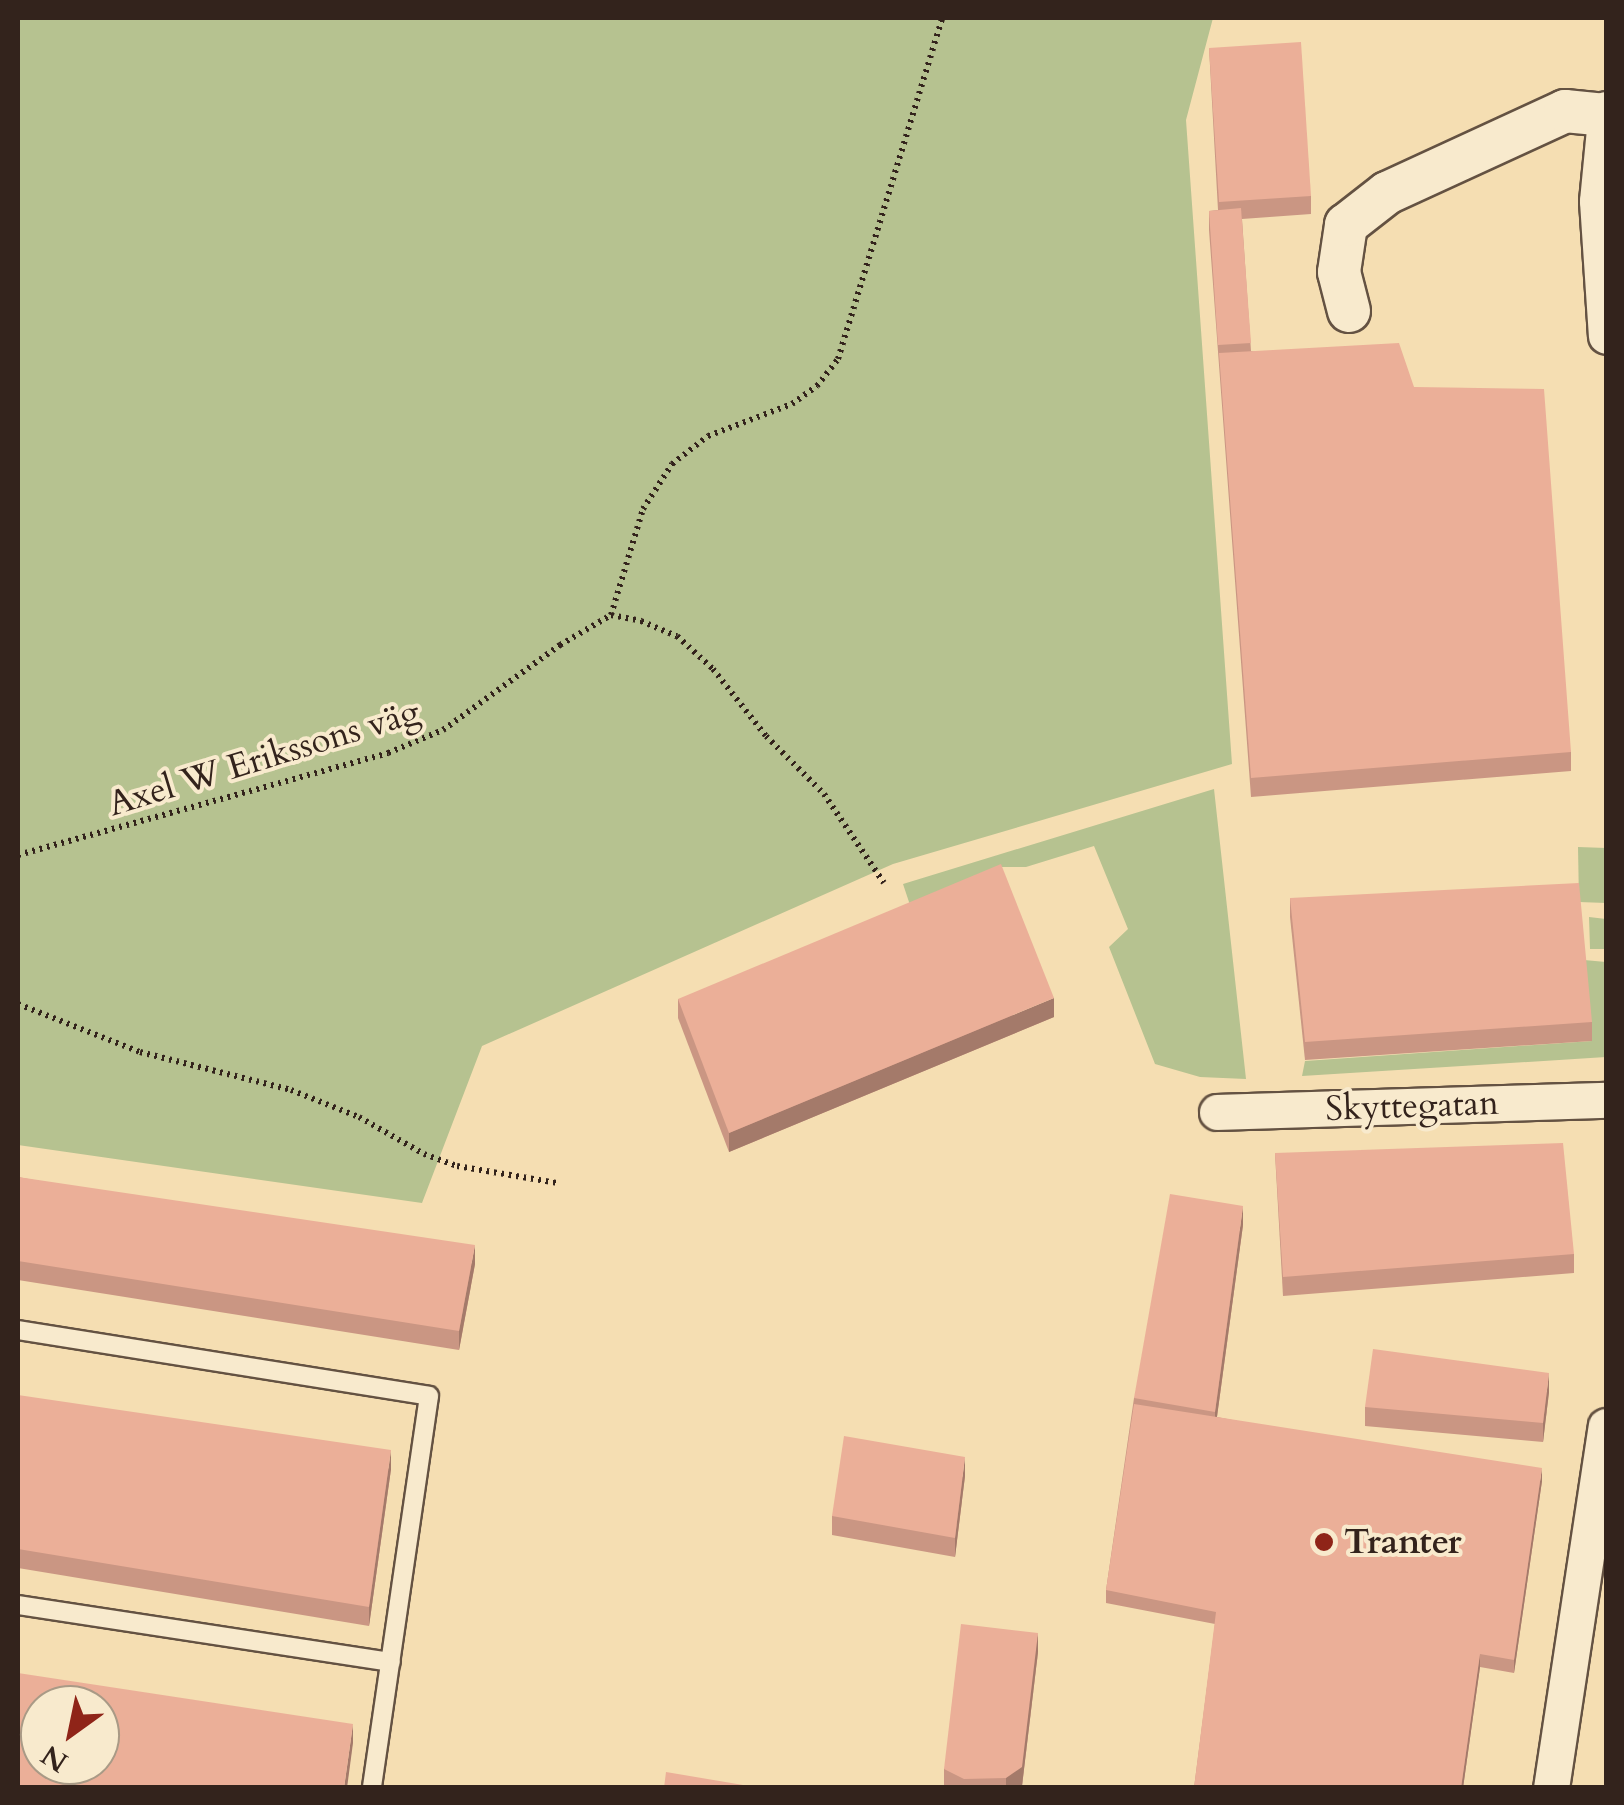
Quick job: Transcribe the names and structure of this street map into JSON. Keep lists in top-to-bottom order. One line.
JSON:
{"streets":{"street":["Skyttegatan"],"path":["Axel W Erikssons väg"]},"places":["Tranter"],"north":"bottom left"}
